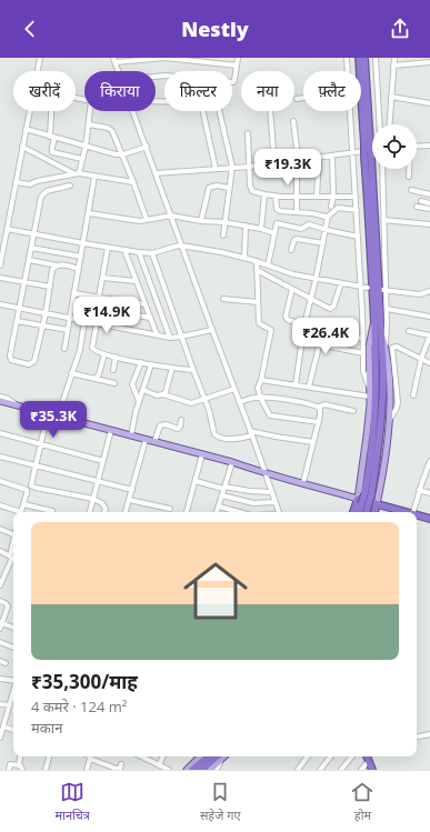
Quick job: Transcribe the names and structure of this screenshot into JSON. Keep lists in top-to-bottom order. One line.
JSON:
{"page":{"header":"Nestly","chip":["खरीदें","किराया","फ़िल्टर","नया","फ़्लैट"],"price":["₹19.3K","₹14.9K","₹26.4K","₹35.3K"],"list":[{"name":"₹35,300/माह","note":"4 कमरे · 124 m² · मकान"}],"tabs":["मानचित्र","सहेजे गए","होम"]}}
